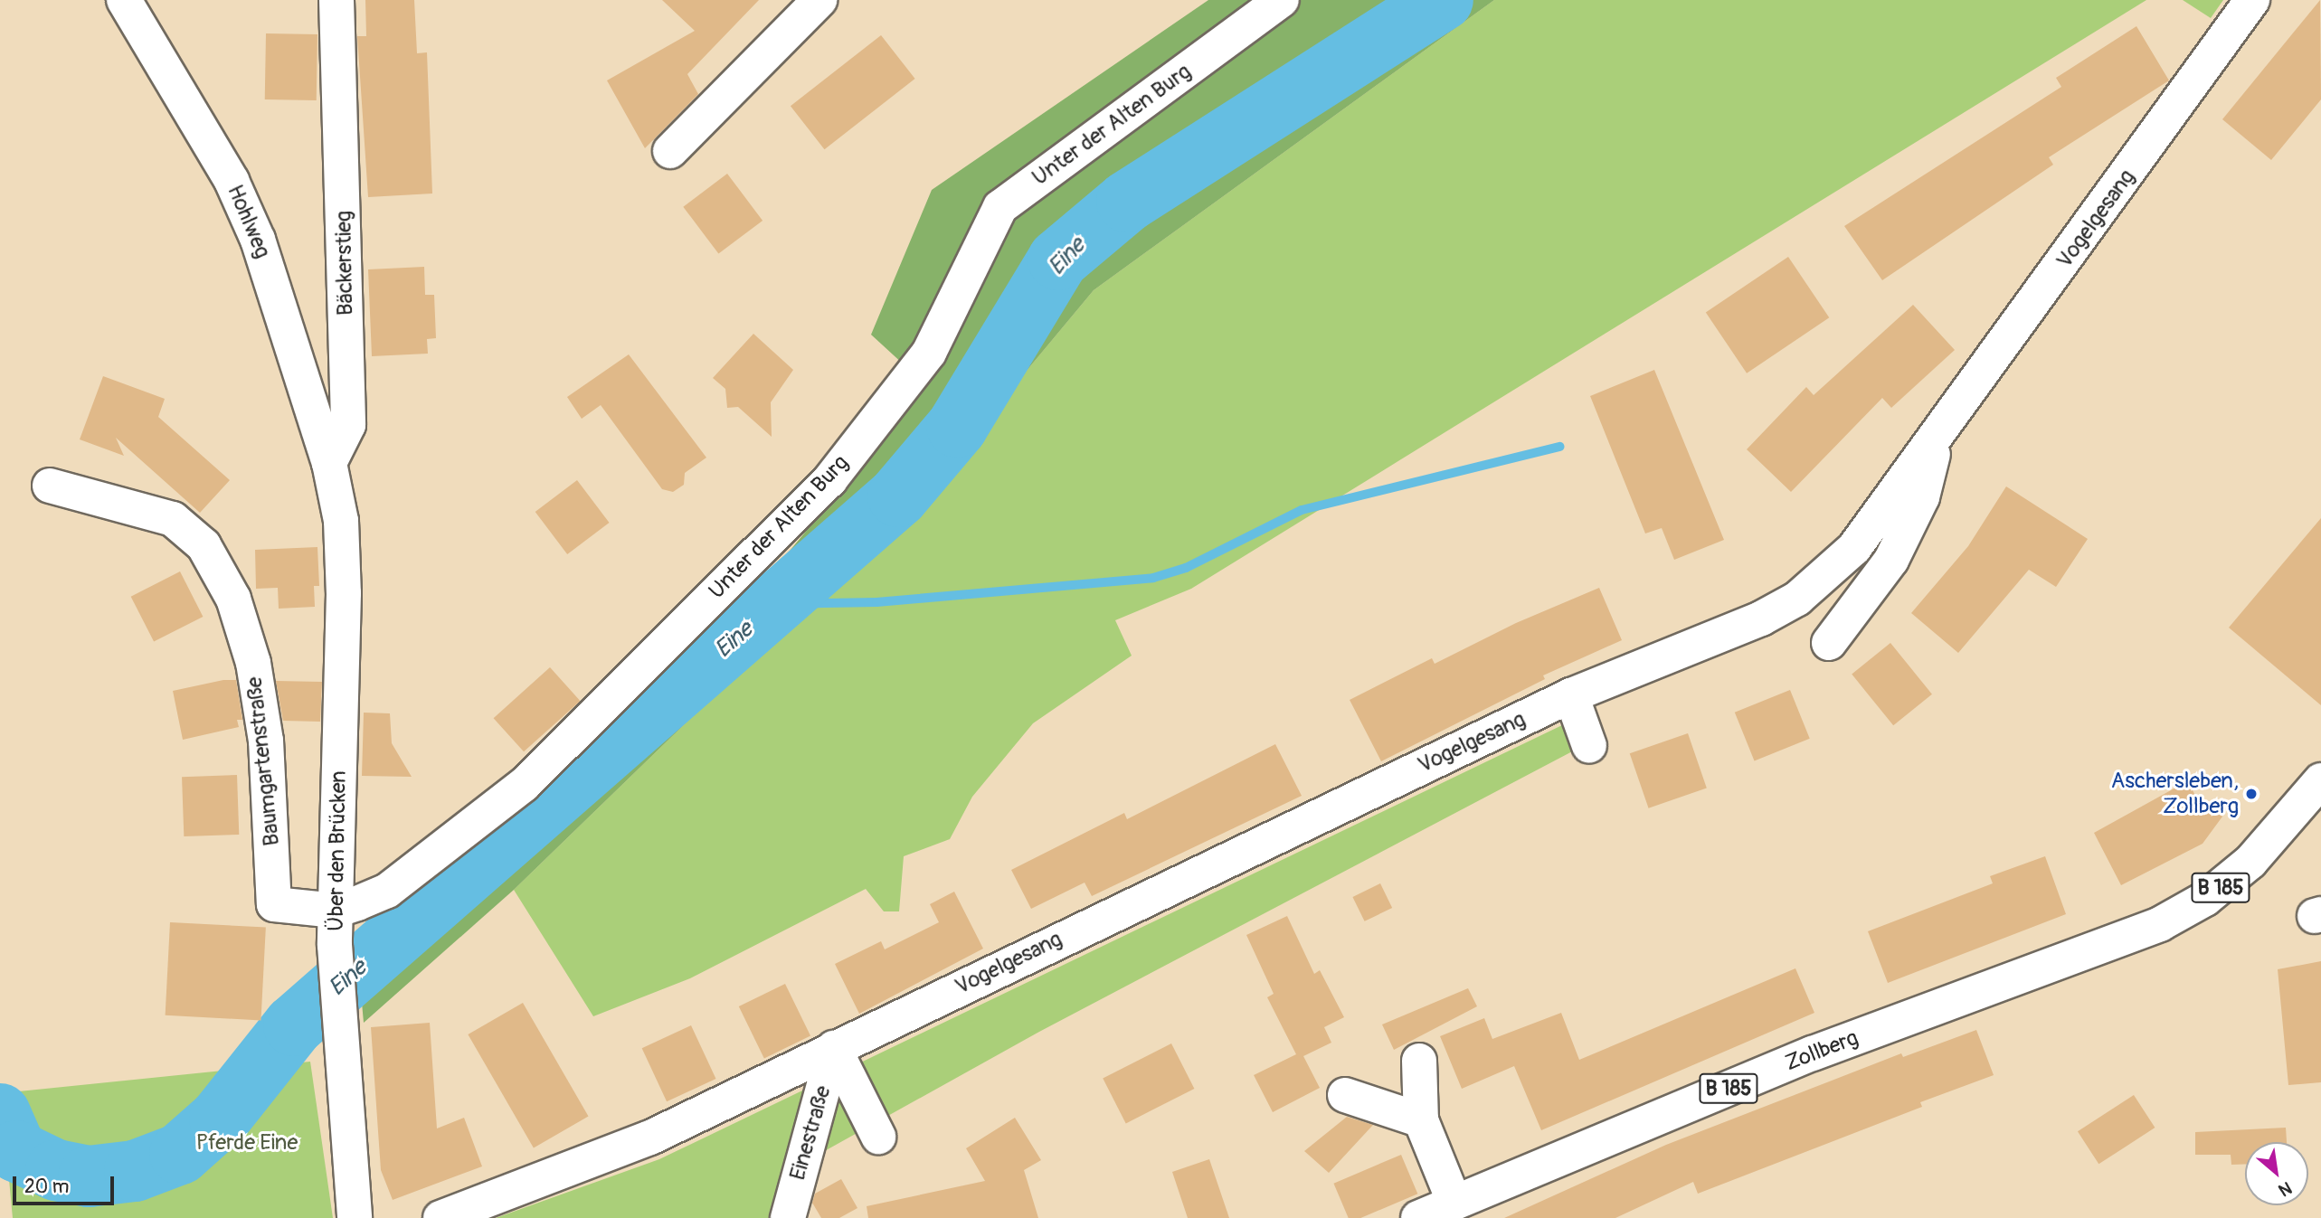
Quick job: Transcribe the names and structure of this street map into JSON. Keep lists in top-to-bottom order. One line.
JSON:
{"streets":{"street":["Unter der Alten Burg","Vogelgesang","Hohlweg","Bäckerstieg","Baumgartenstraße","Über den Brücken","B 185","Zollberg","Einestraße"]},"crossings":[["Unter der Alten Burg","Baumgartenstraße"],["Unter der Alten Burg","Über den Brücken"],["Vogelgesang","Einestraße"],["Hohlweg","Bäckerstieg"],["Hohlweg","Über den Brücken"],["Bäckerstieg","Über den Brücken"],["Baumgartenstraße","Über den Brücken"]],"water":["Eine"],"parks":["Pferde Eine"],"places":["Aschersleben, Zollberg"],"scale_bar":"20 m","north":"bottom right"}
